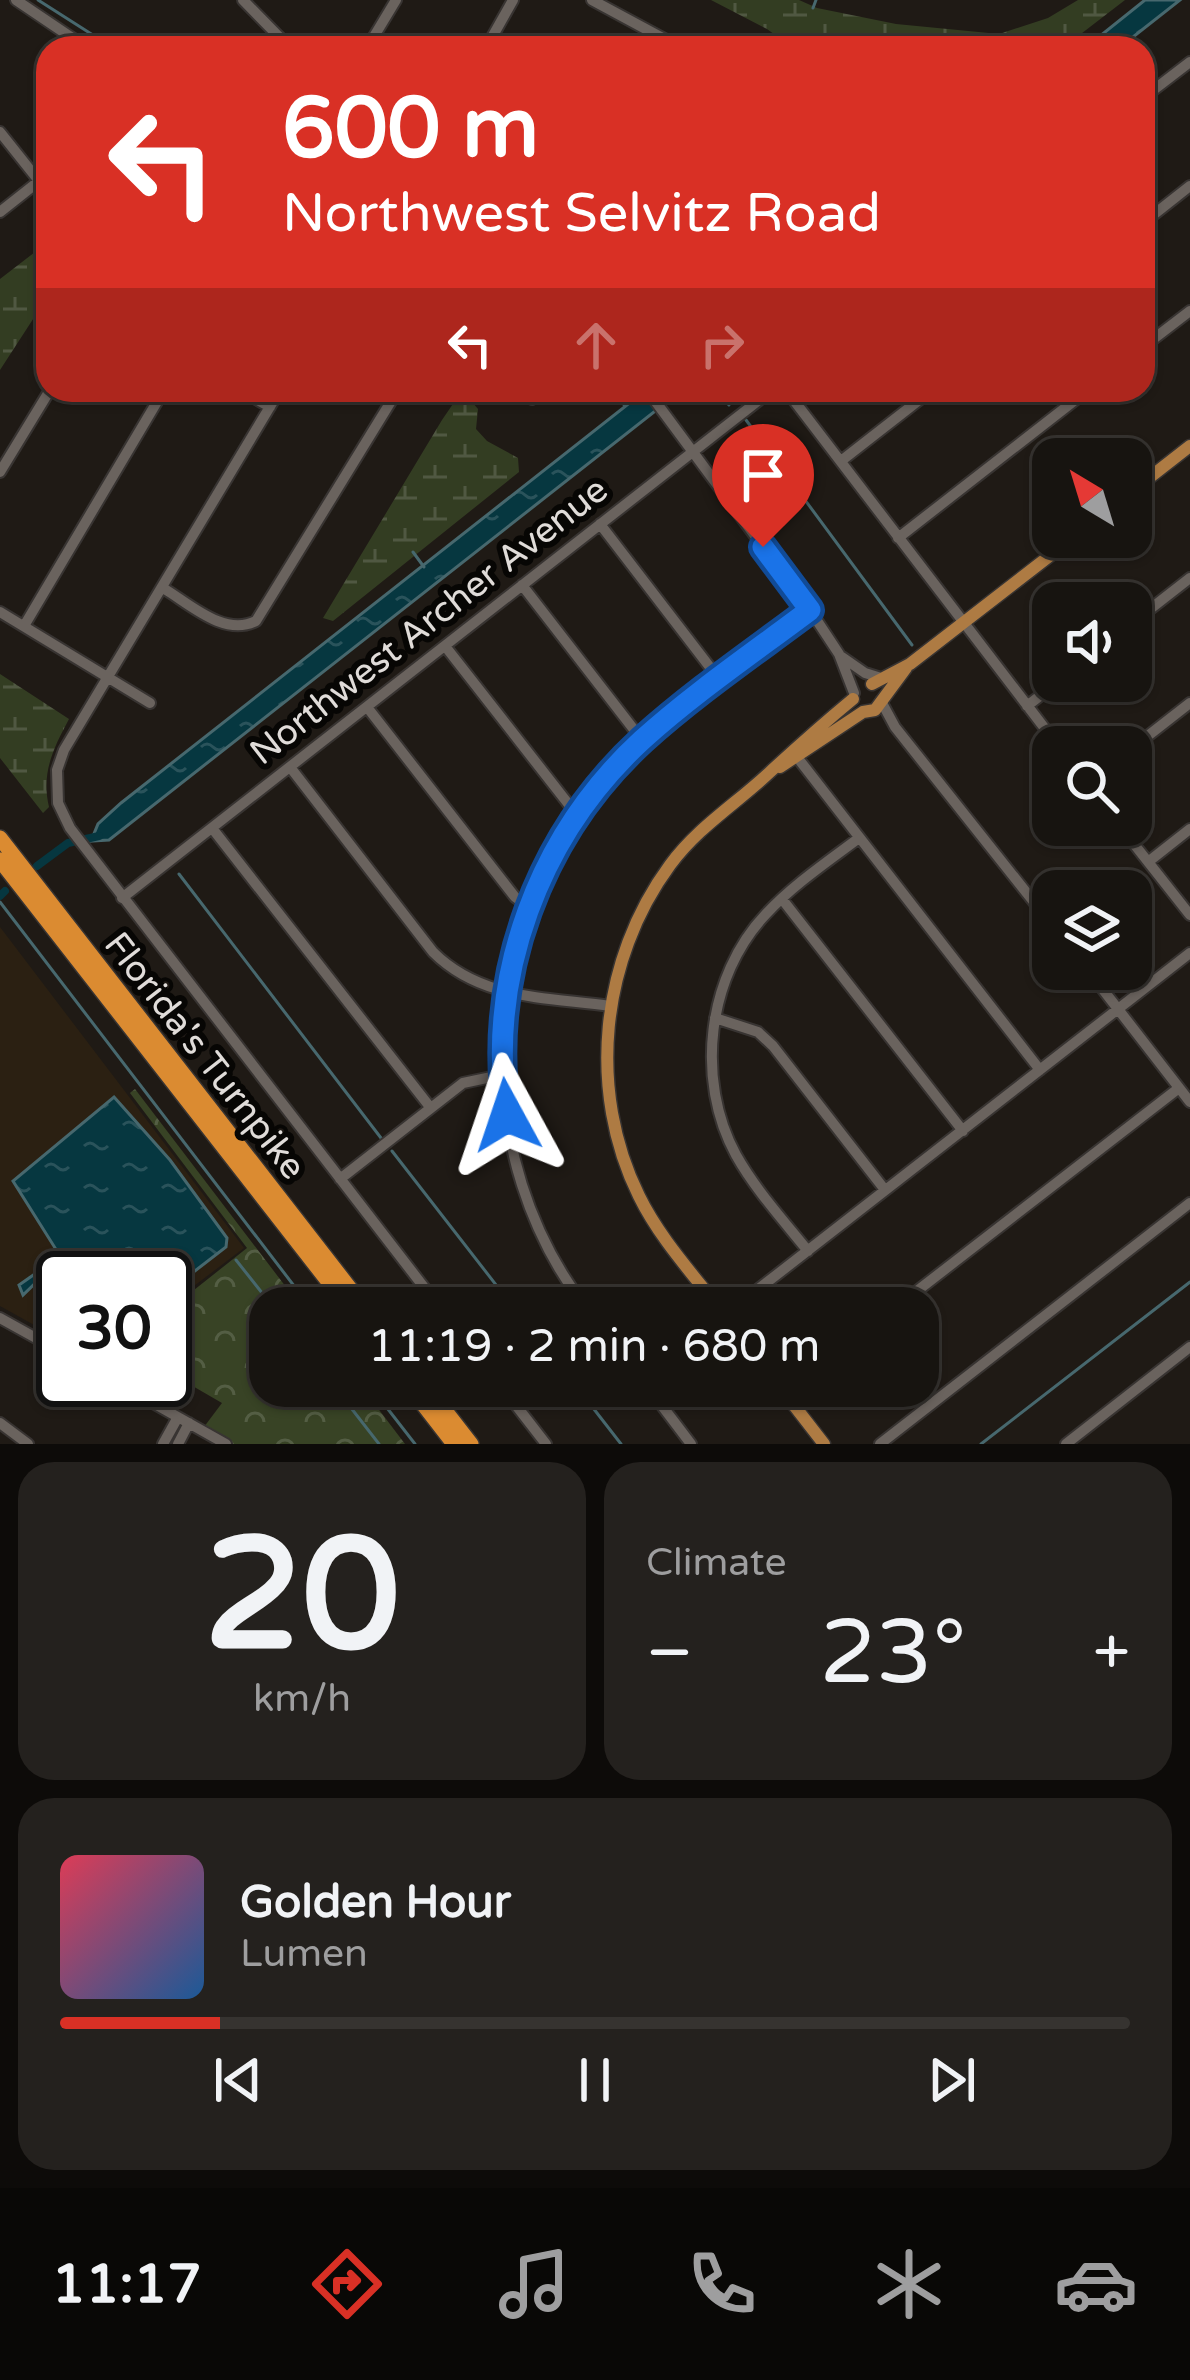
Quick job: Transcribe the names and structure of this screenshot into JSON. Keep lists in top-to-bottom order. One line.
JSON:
{"streets":{"highway":["Florida's Turnpike"],"street":["Northwest Archer Avenue"]},"north":"top left","page":{"turn":["600 m","Northwest Selvitz Road"],"limit":"30","trip":"11:19 · 2 min · 680 m","tile":[["20","km/h"],"Climate"],"heat":["−","23°","+"],"song":["Golden Hour","Lumen"],"tabs":"11:17"}}
